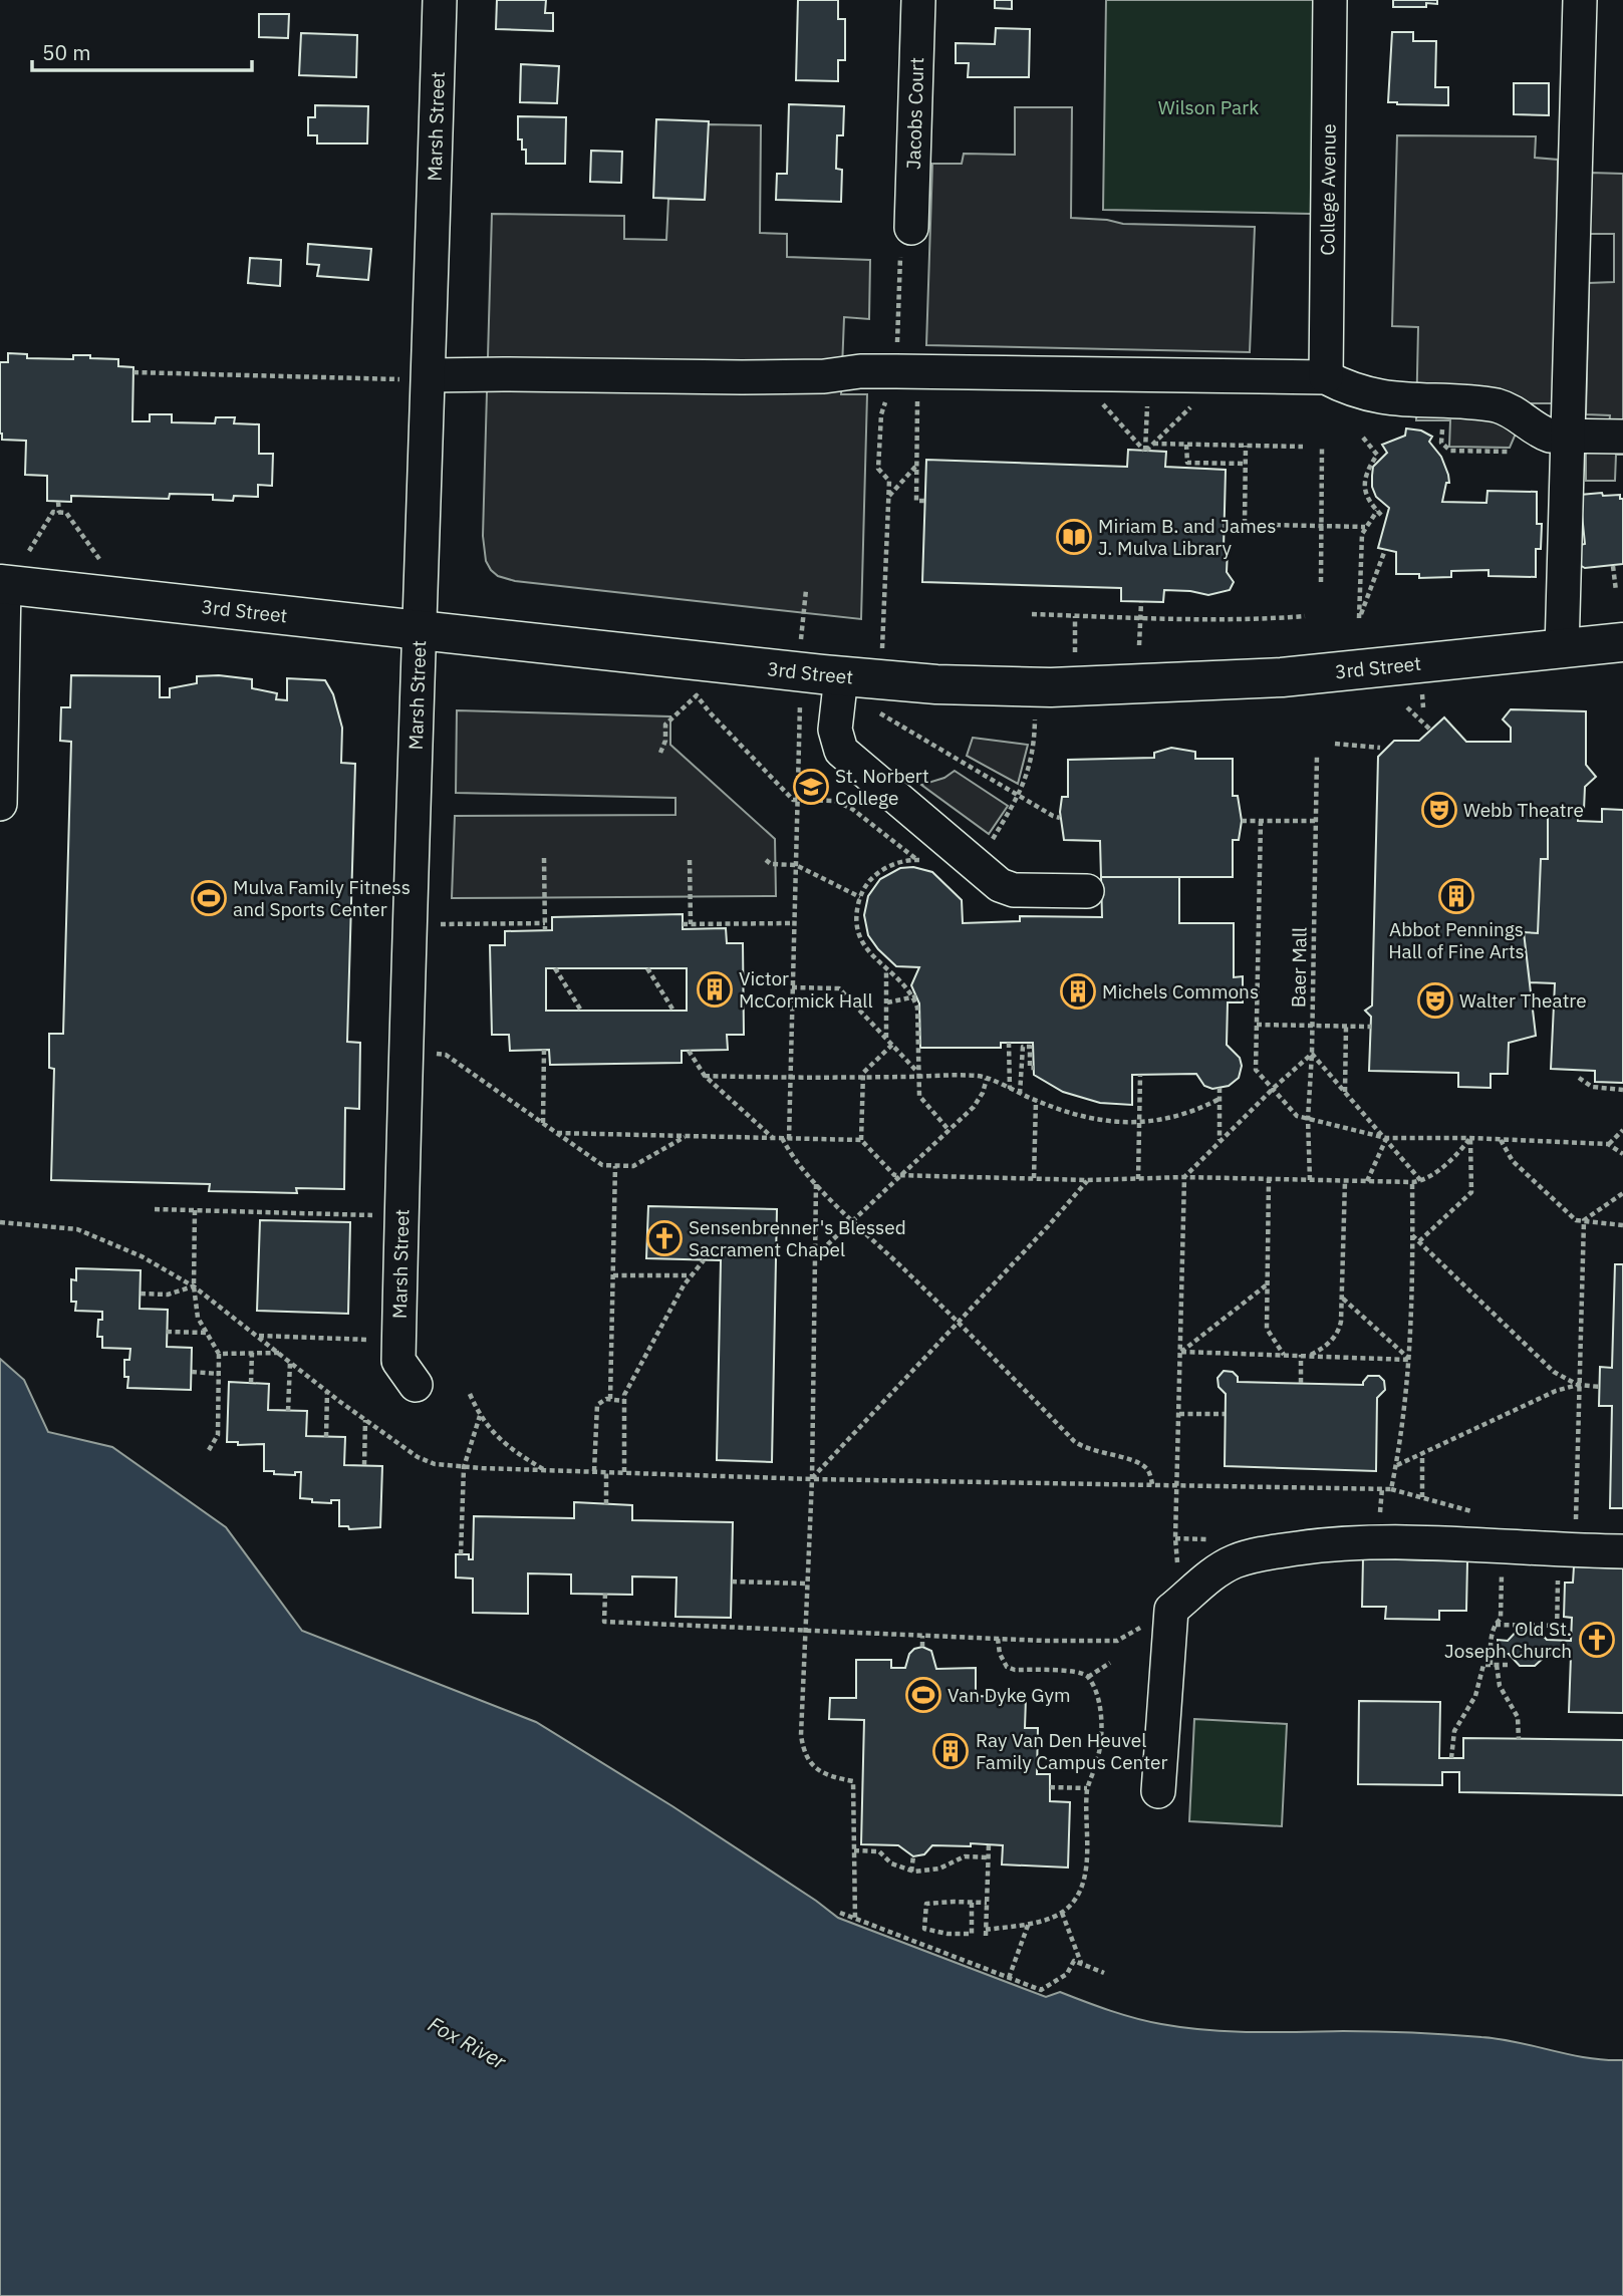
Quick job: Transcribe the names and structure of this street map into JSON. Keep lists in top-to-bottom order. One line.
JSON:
{"streets":{"main road":["3rd Street"],"street":["Jacobs Court","Marsh Street","College Avenue"],"path":["Baer Mall"]},"crossings":[["Marsh Street","3rd Street"]],"water":["Fox River"],"parks":["Wilson Park"],"places":{"library":["Miriam B. and James J. Mulva Library"],"school or university":["St. Norbert College"],"theatre":["Webb Theatre","Walter Theatre"],"building":["Abbot Pennings Hall of Fine Arts","Victor McCormick Hall","Michels Commons","Ray Van Den Heuvel Family Campus Center"],"sports":["Mulva Family Fitness and Sports Center","Van Dyke Gym"],"church":["Sensenbrenner's Blessed Sacrament Chapel","Old St. Joseph Church"]},"scale_bar":"50 m"}
